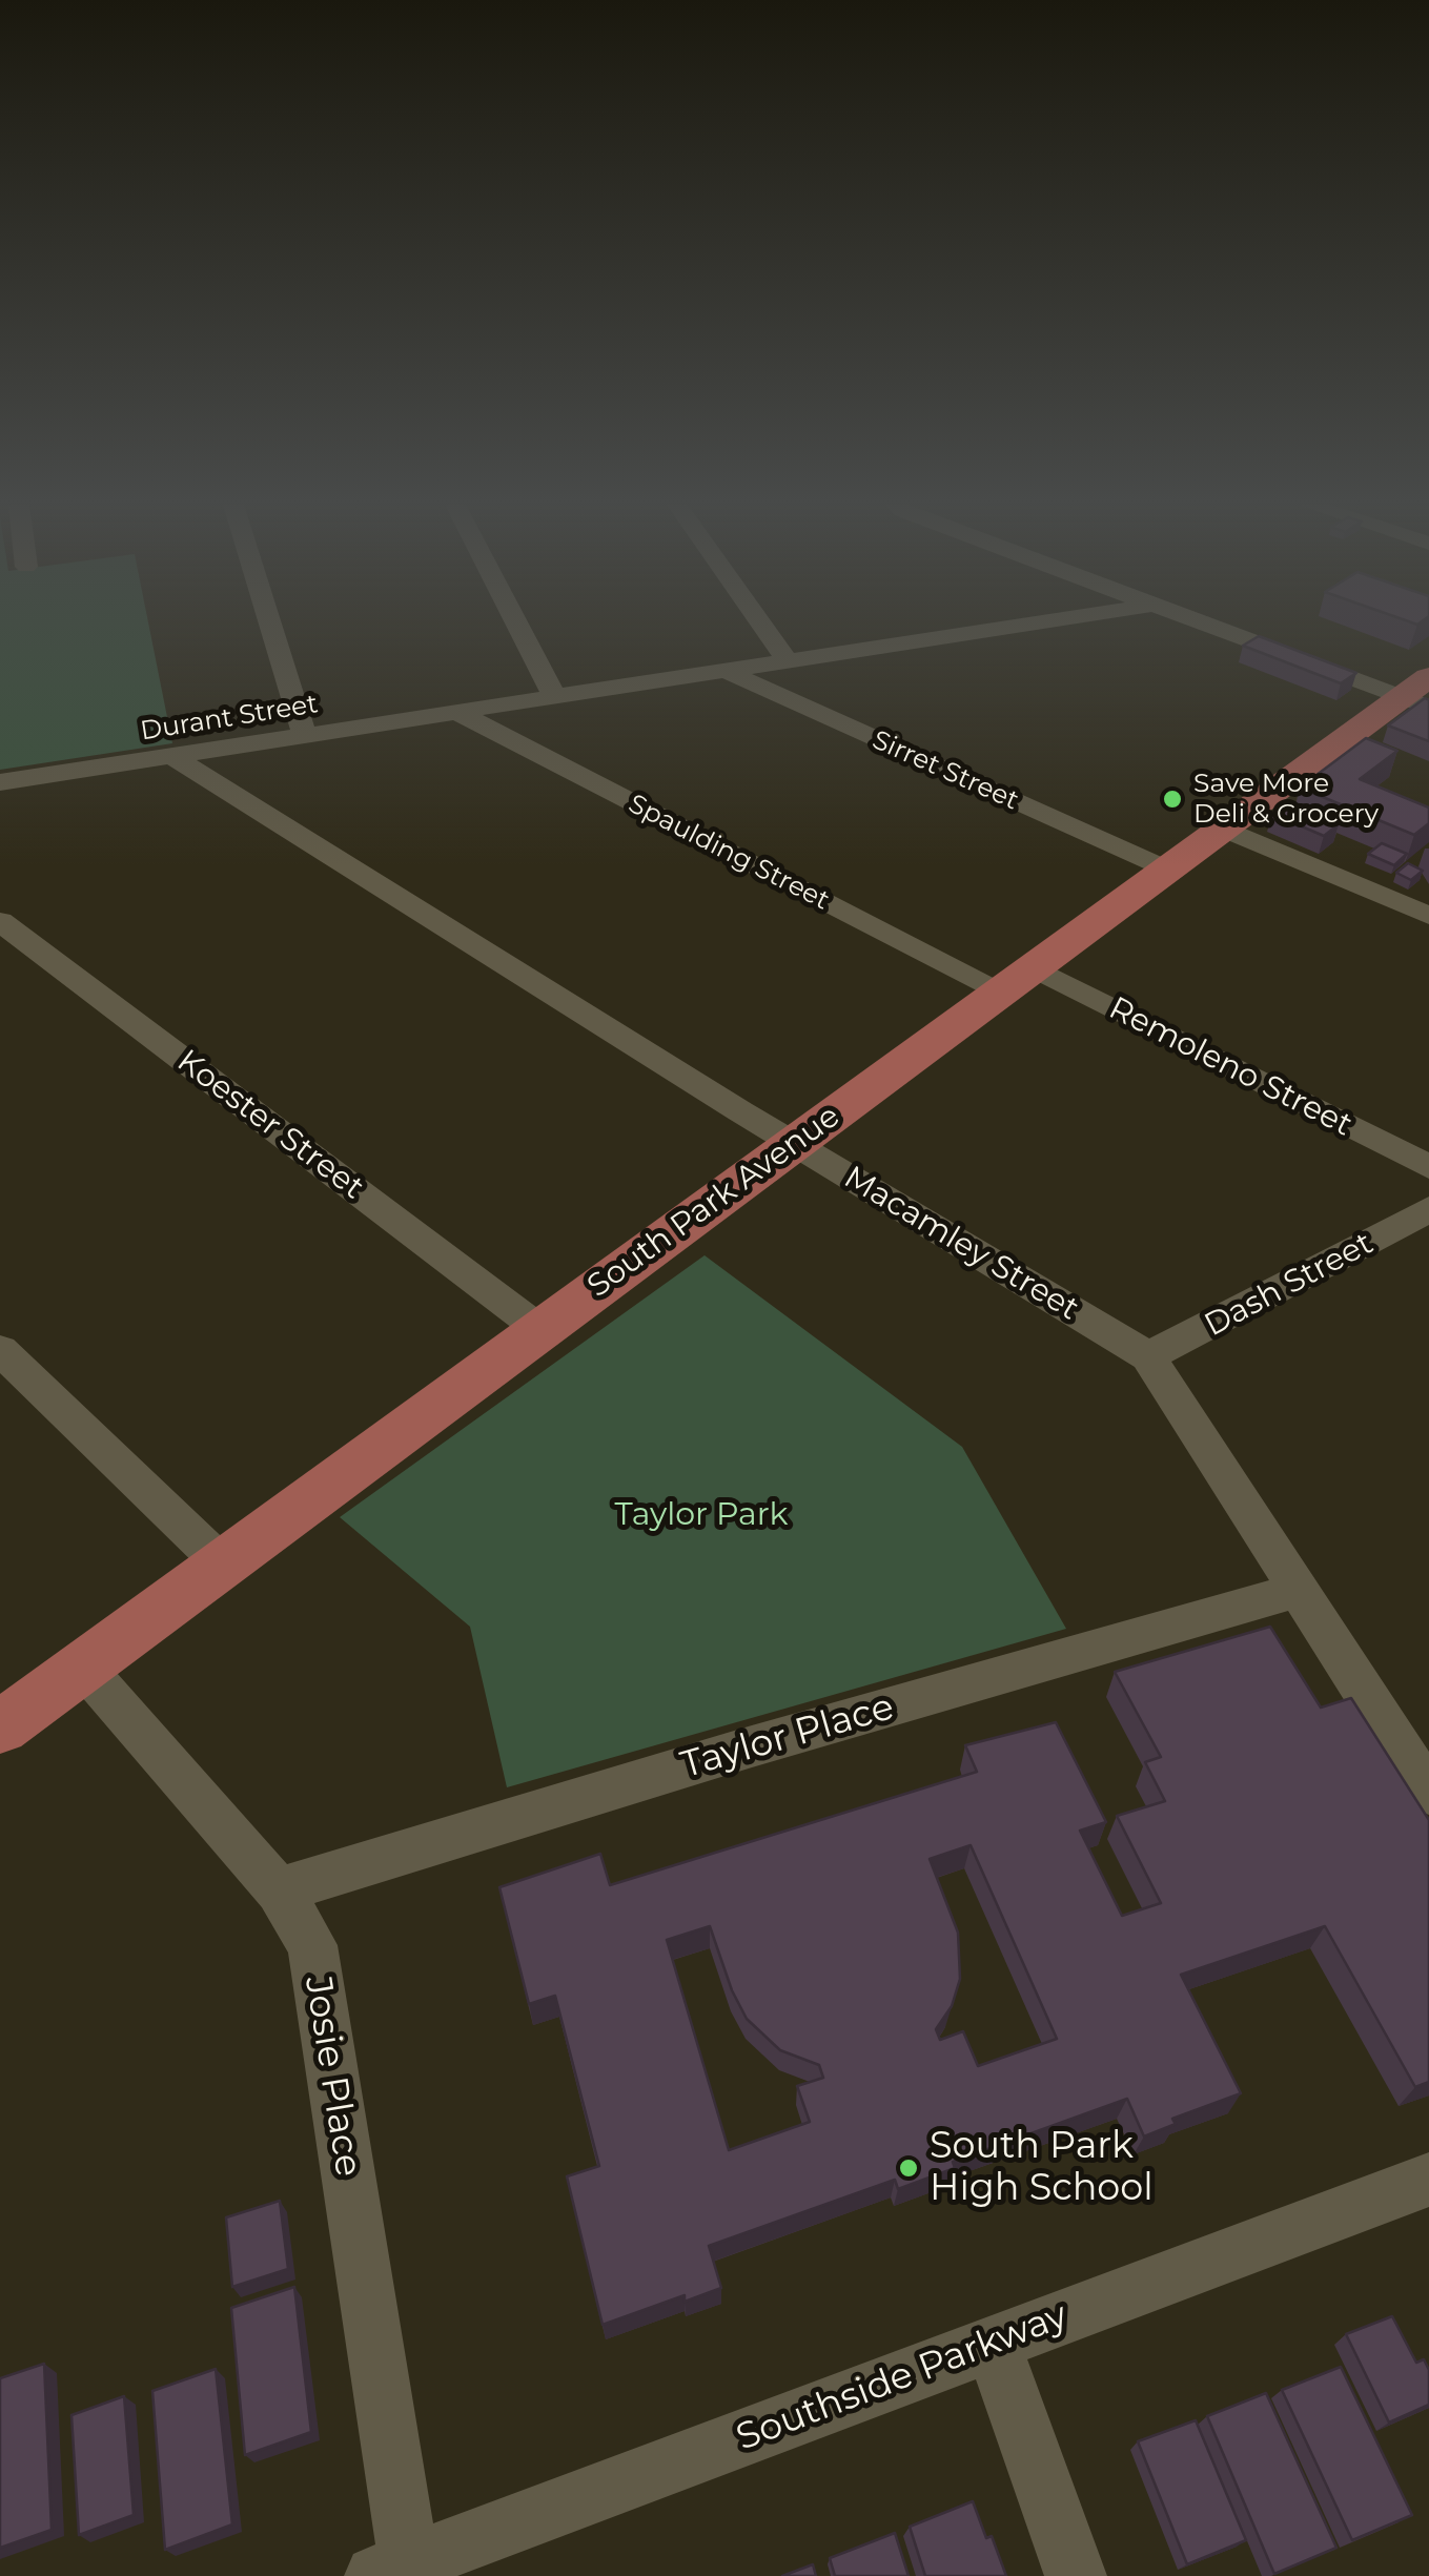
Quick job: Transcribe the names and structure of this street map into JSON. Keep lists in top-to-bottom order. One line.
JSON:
{"streets":{"main road":["South Park Avenue"],"street":["Durant Street","Sirret Street","Spaulding Street","Remoleno Street","Koester Street","Macamley Street","Dash Street","Taylor Place","Josie Place","Southside Parkway"]},"crossings":[["Durant Street","Sirret Street"],["Durant Street","Spaulding Street"],["Durant Street","Macamley Street"],["Sirret Street","South Park Avenue"],["Spaulding Street","Remoleno Street"],["Spaulding Street","South Park Avenue"],["Remoleno Street","South Park Avenue"],["Koester Street","South Park Avenue"],["South Park Avenue","Macamley Street"],["South Park Avenue","Josie Place"],["Macamley Street","Dash Street"],["Macamley Street","Taylor Place"],["Taylor Place","Josie Place"],["Josie Place","Southside Parkway"]],"parks":["Taylor Park"],"places":["Save More Deli & Grocery","South Park High School"]}
